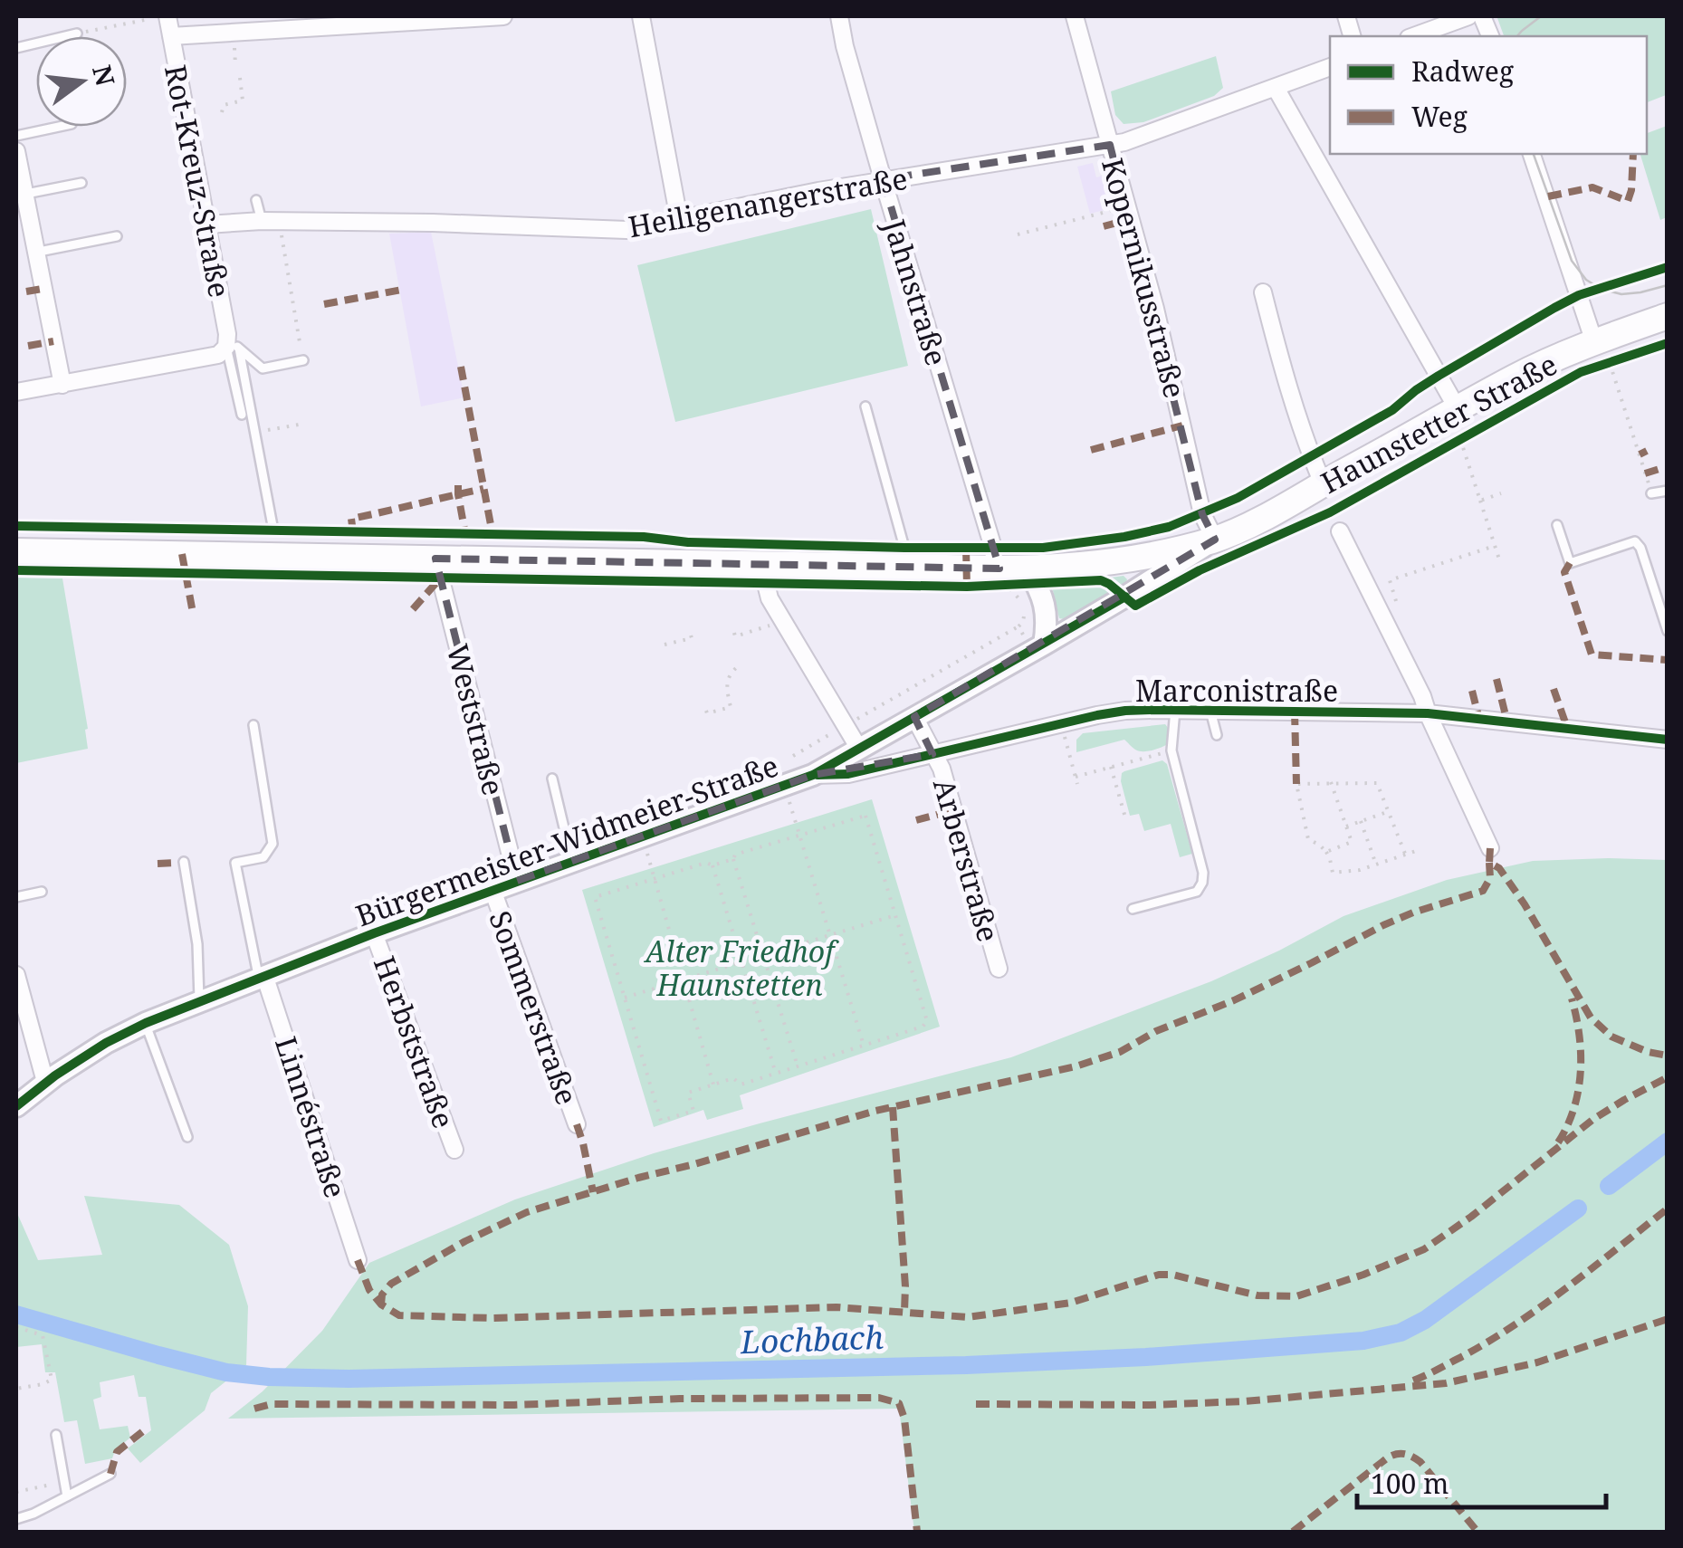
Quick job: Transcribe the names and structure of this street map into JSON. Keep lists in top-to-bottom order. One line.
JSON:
{"streets":{"main road":["Haunstetter Straße"],"street":["Rot-Kreuz-Straße","Heiligenangerstraße","Kopernikusstraße","Jahnstraße","Marconistraße","Weststraße","Bürgermeister-Widmeier-Straße","Arberstraße","Sommerstraße","Herbststraße","Linnéstraße"]},"crossings":[["Rot-Kreuz-Straße","Heiligenangerstraße"],["Heiligenangerstraße","Kopernikusstraße"],["Heiligenangerstraße","Jahnstraße"],["Kopernikusstraße","Haunstetter Straße"],["Kopernikusstraße","Bürgermeister-Widmeier-Straße"],["Jahnstraße","Haunstetter Straße"],["Haunstetter Straße","Weststraße"],["Haunstetter Straße","Bürgermeister-Widmeier-Straße"],["Marconistraße","Bürgermeister-Widmeier-Straße"],["Marconistraße","Arberstraße"],["Weststraße","Bürgermeister-Widmeier-Straße"],["Bürgermeister-Widmeier-Straße","Sommerstraße"],["Bürgermeister-Widmeier-Straße","Herbststraße"],["Bürgermeister-Widmeier-Straße","Linnéstraße"]],"water":["Lochbach"],"parks":["Alter Friedhof Haunstetten"],"legend":["Radweg","Weg"],"scale_bar":"100 m","north":"right"}
